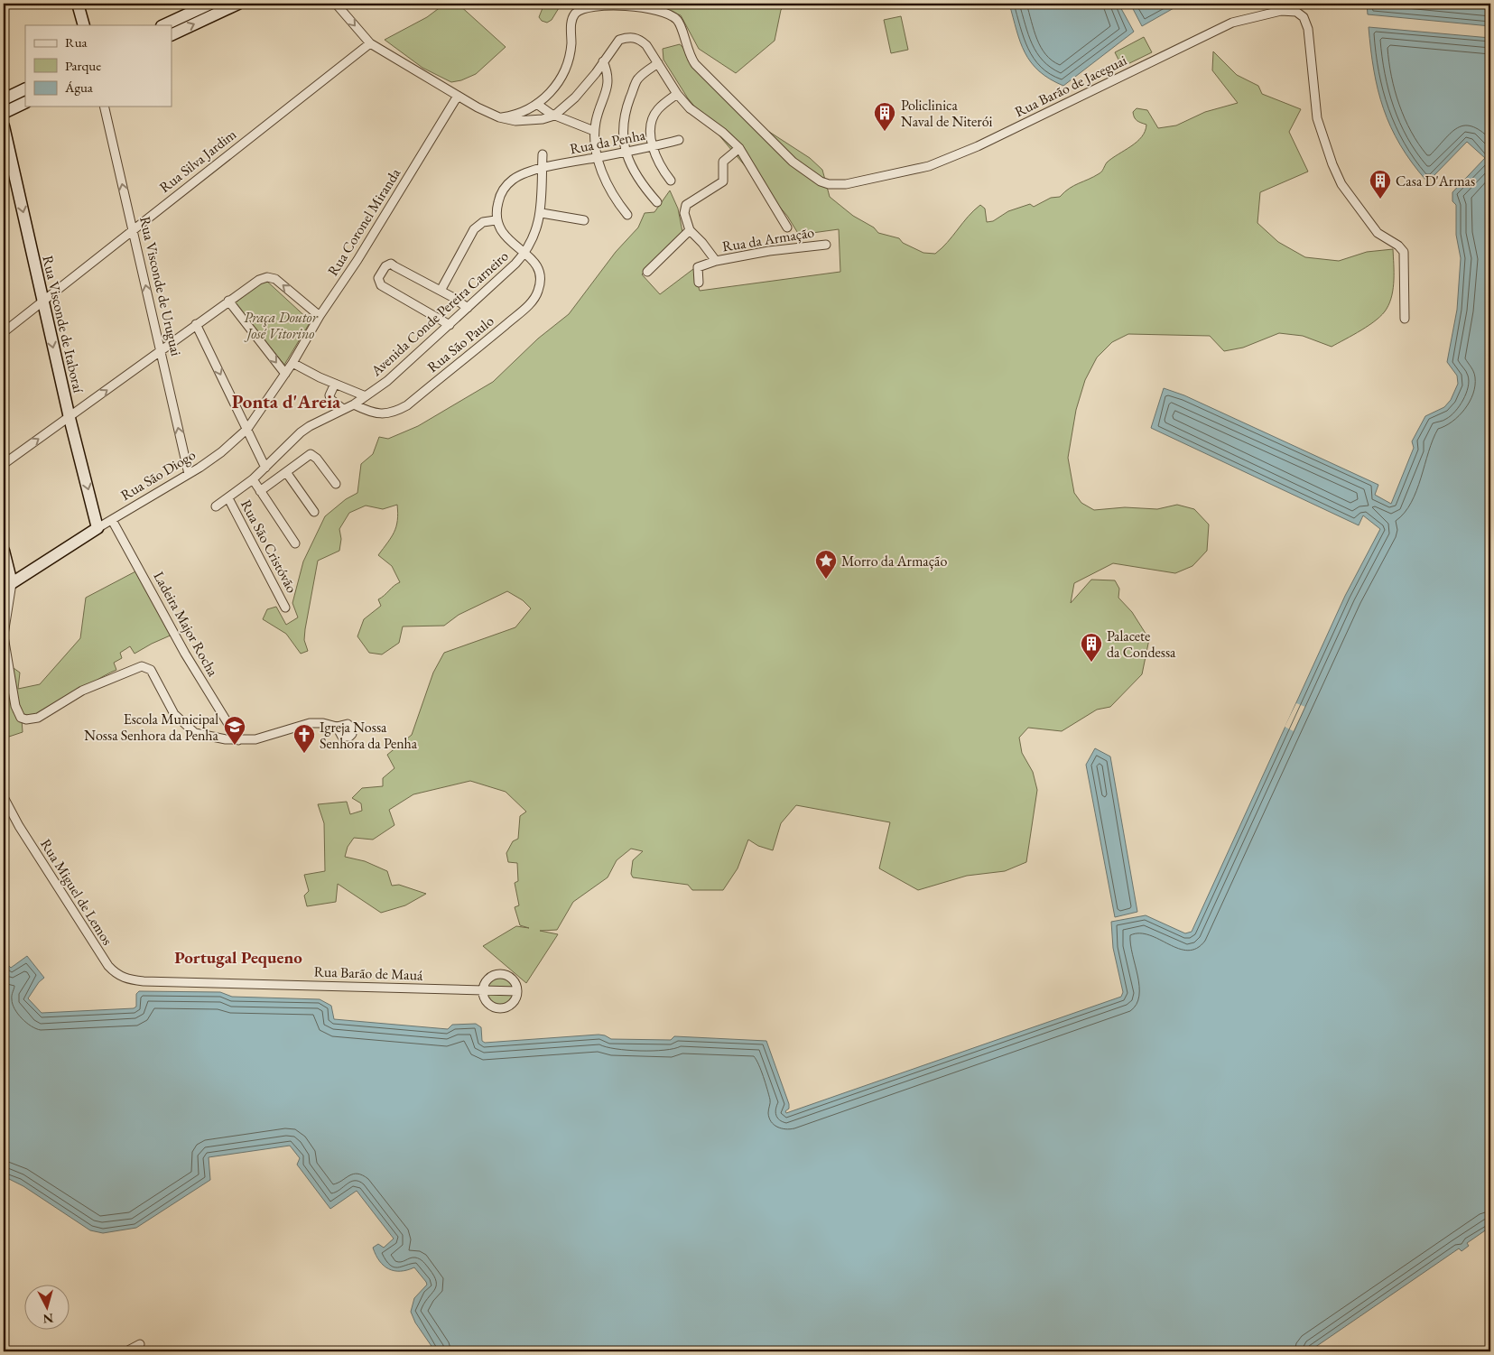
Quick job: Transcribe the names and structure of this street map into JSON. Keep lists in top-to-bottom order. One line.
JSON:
{"streets":{"street":["Rua Barão de Jaceguai","Rua da Penha","Rua Silva Jardim","Rua Coronel Miranda","Rua da Armação","Rua Visconde de Uruguai","Avenida Conde Pereira Carneiro","Rua Visconde de Itaboraí","Rua São Paulo","Rua São Diogo","Rua São Cristóvão","Ladeira Major Rocha","Rua Miguel de Lemos","Rua Barão de Mauá"]},"crossings":[["Rua da Penha","Avenida Conde Pereira Carneiro"],["Rua da Penha","Rua São Paulo"],["Rua Silva Jardim","Rua Visconde de Uruguai"],["Rua Silva Jardim","Rua Visconde de Itaboraí"],["Rua Coronel Miranda","Rua São Diogo"],["Rua Visconde de Uruguai","Rua São Diogo"],["Avenida Conde Pereira Carneiro","Rua São Paulo"],["Avenida Conde Pereira Carneiro","Rua São Cristóvão"],["Rua Visconde de Itaboraí","Rua São Diogo"],["Rua São Diogo","Ladeira Major Rocha"],["Rua Miguel de Lemos","Rua Barão de Mauá"]],"one_way":["Rua Visconde de Itaboraí"],"districts":["Ponta d'Areia","Portugal Pequeno"],"parks":["Praça Doutor José Vitorino"],"places":{"building":["Policlinica Naval de Niterói","Casa D'Armas","Palacete da Condessa"],"place":["Morro da Armação"],"school or university":["Escola Municipal Nossa Senhora da Penha"],"church":["Igreja Nossa Senhora da Penha"]},"legend":["Rua","Parque","Água"],"north":"bottom"}
